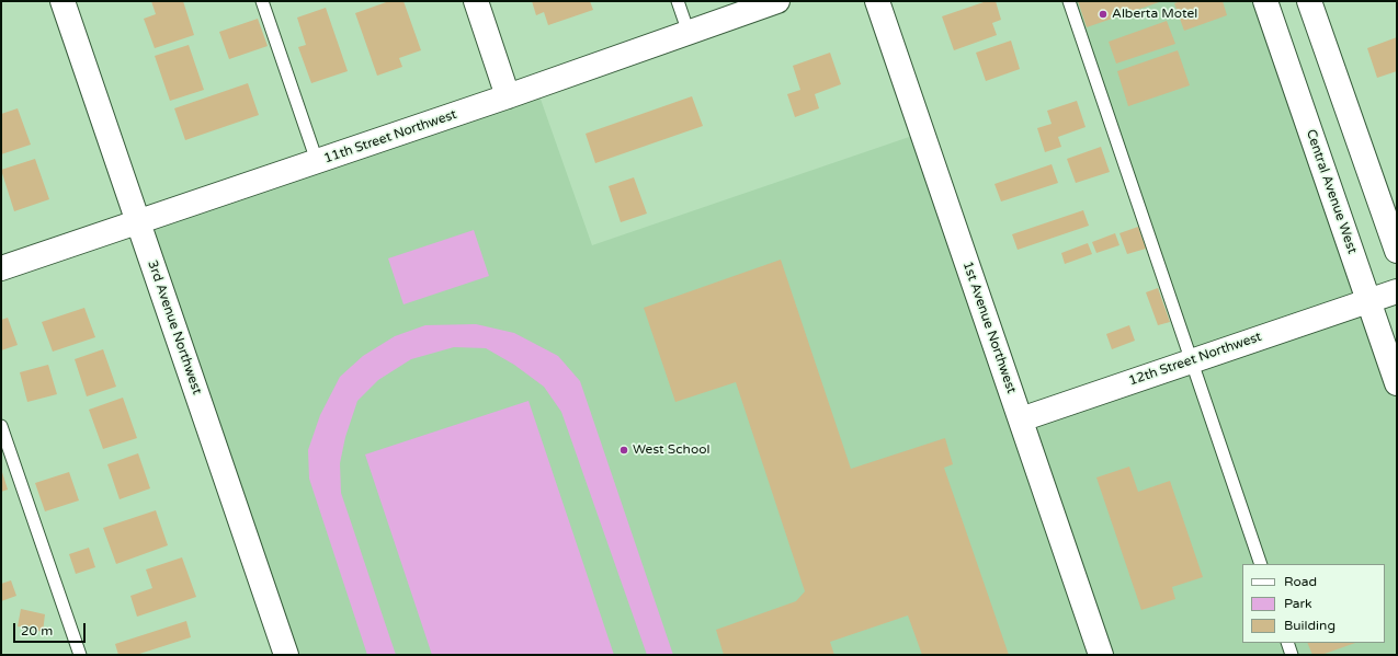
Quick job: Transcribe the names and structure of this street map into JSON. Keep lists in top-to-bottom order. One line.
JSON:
{"streets":{"main road":["11th Street Northwest","Central Avenue West","3rd Avenue Northwest","1st Avenue Northwest","12th Street Northwest"]},"crossings":[["11th Street Northwest","3rd Avenue Northwest"],["Central Avenue West","12th Street Northwest"],["1st Avenue Northwest","12th Street Northwest"]],"places":["Alberta Motel","West School"],"legend":["Road","Park","Building"],"scale_bar":"20 m"}
